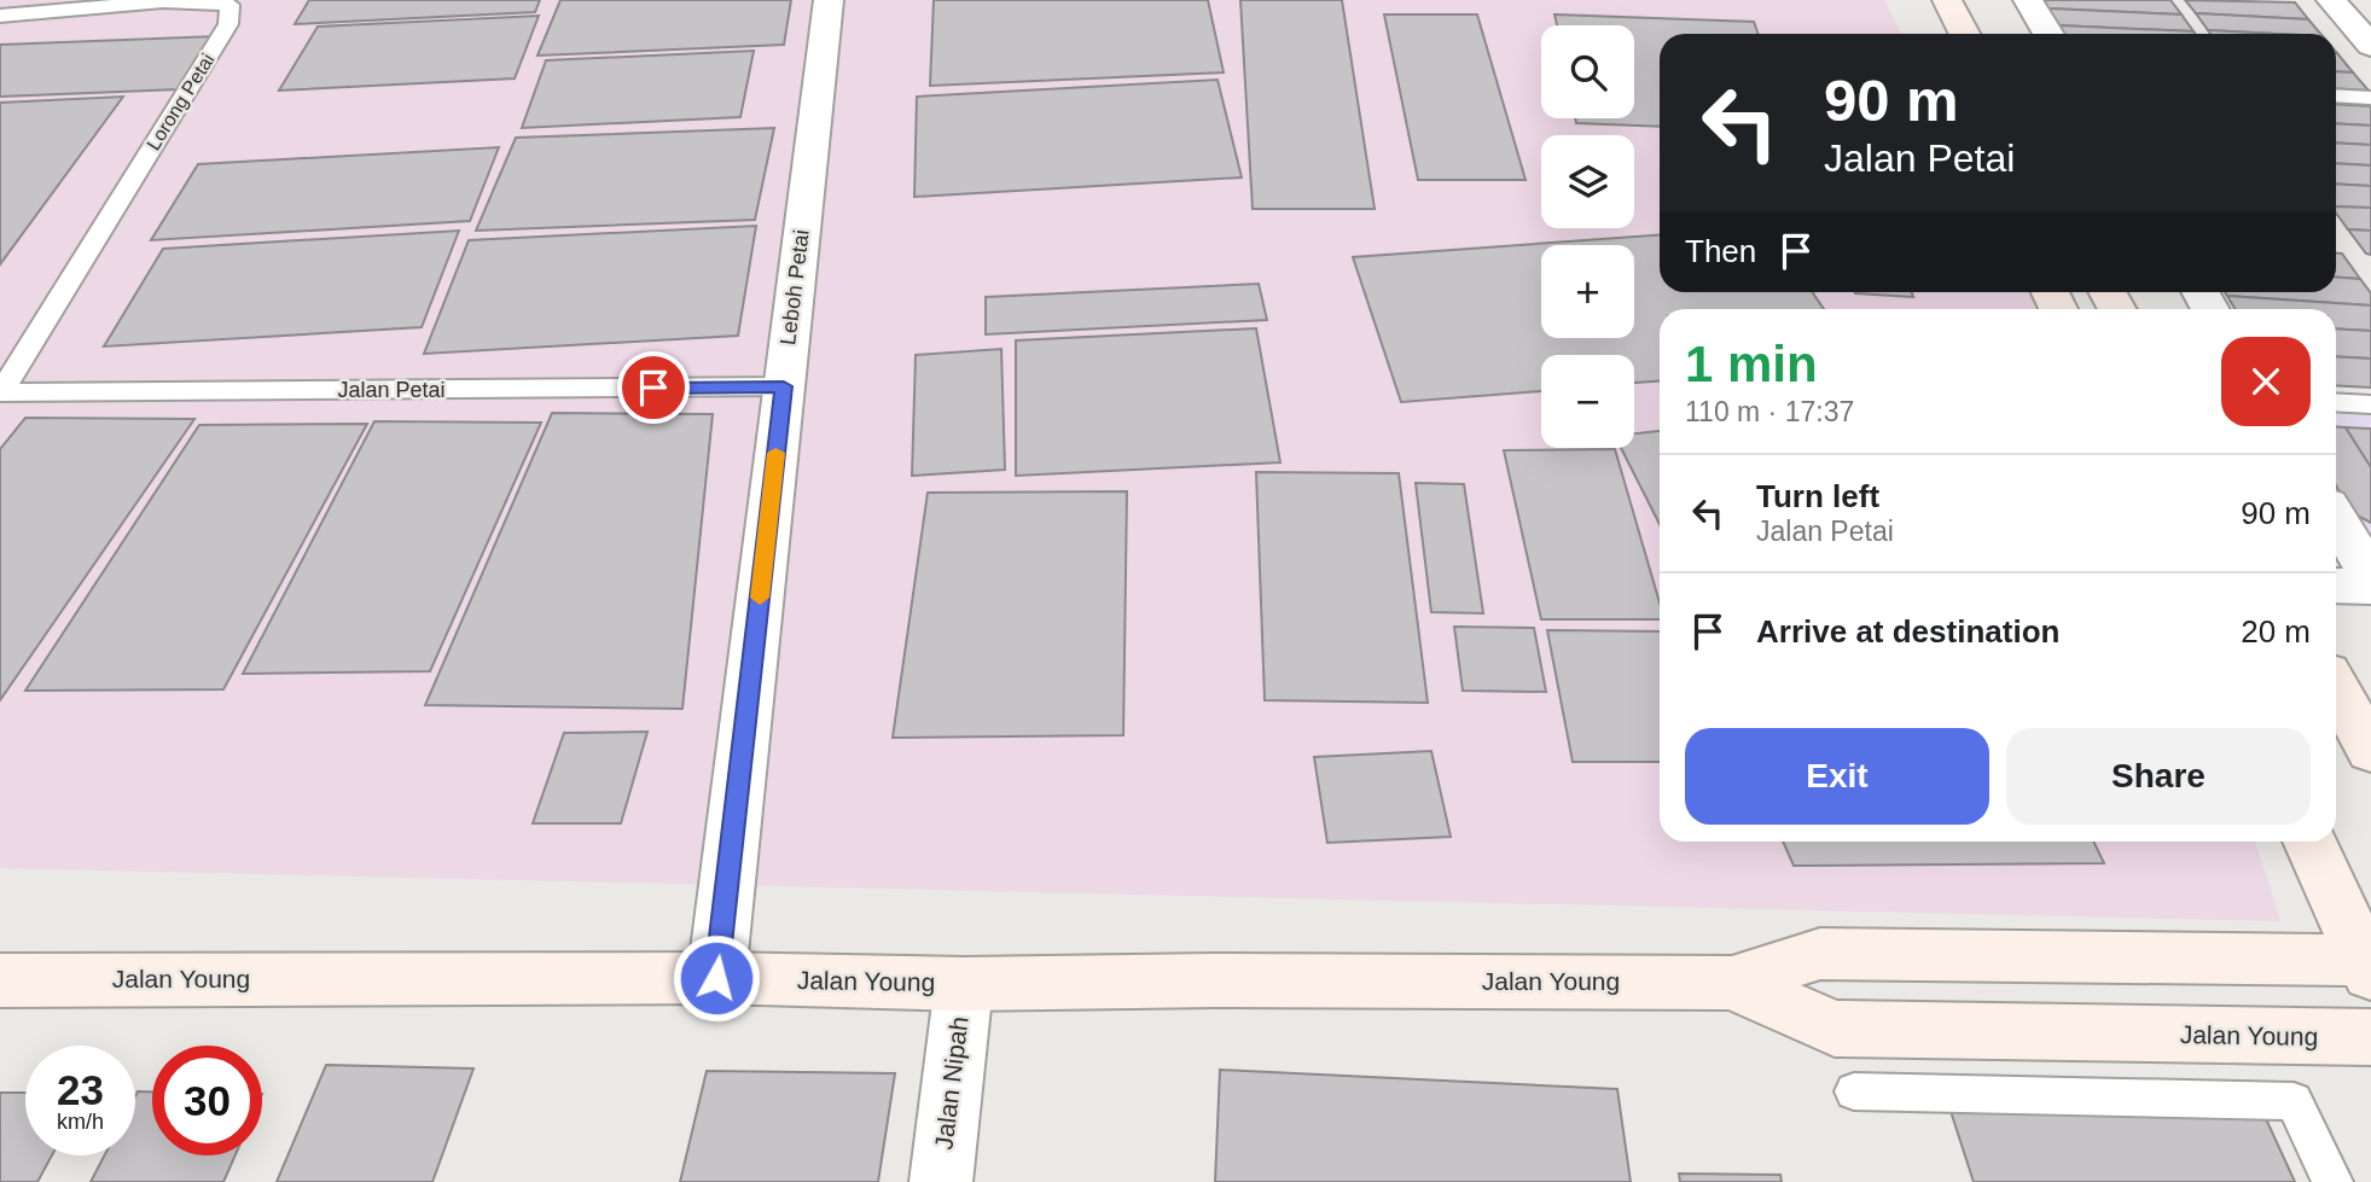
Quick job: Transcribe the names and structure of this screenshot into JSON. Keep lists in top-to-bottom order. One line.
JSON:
{"streets":{"main road":["Jalan Young"],"street":["Leboh Petai","Jalan Nipah"],"lane":["Lorong Petai","Jalan Petai"]},"crossings":[["Lorong Petai","Jalan Petai"],["Leboh Petai","Jalan Petai"],["Leboh Petai","Jalan Young"],["Jalan Young","Jalan Nipah"]],"page":{"map_buttons":["+","−"],"turn":["90 m","Jalan Petai"],"then":"Then","heading":["1 min","110 m · 17:37"],"list":[{"name":"Turn left","note":"Jalan Petai","value":"90 m"},{"name":"Arrive at destination","value":"20 m"}],"buttons":["Exit","Share"],"speed":"23 km/h","limit":"30"}}
